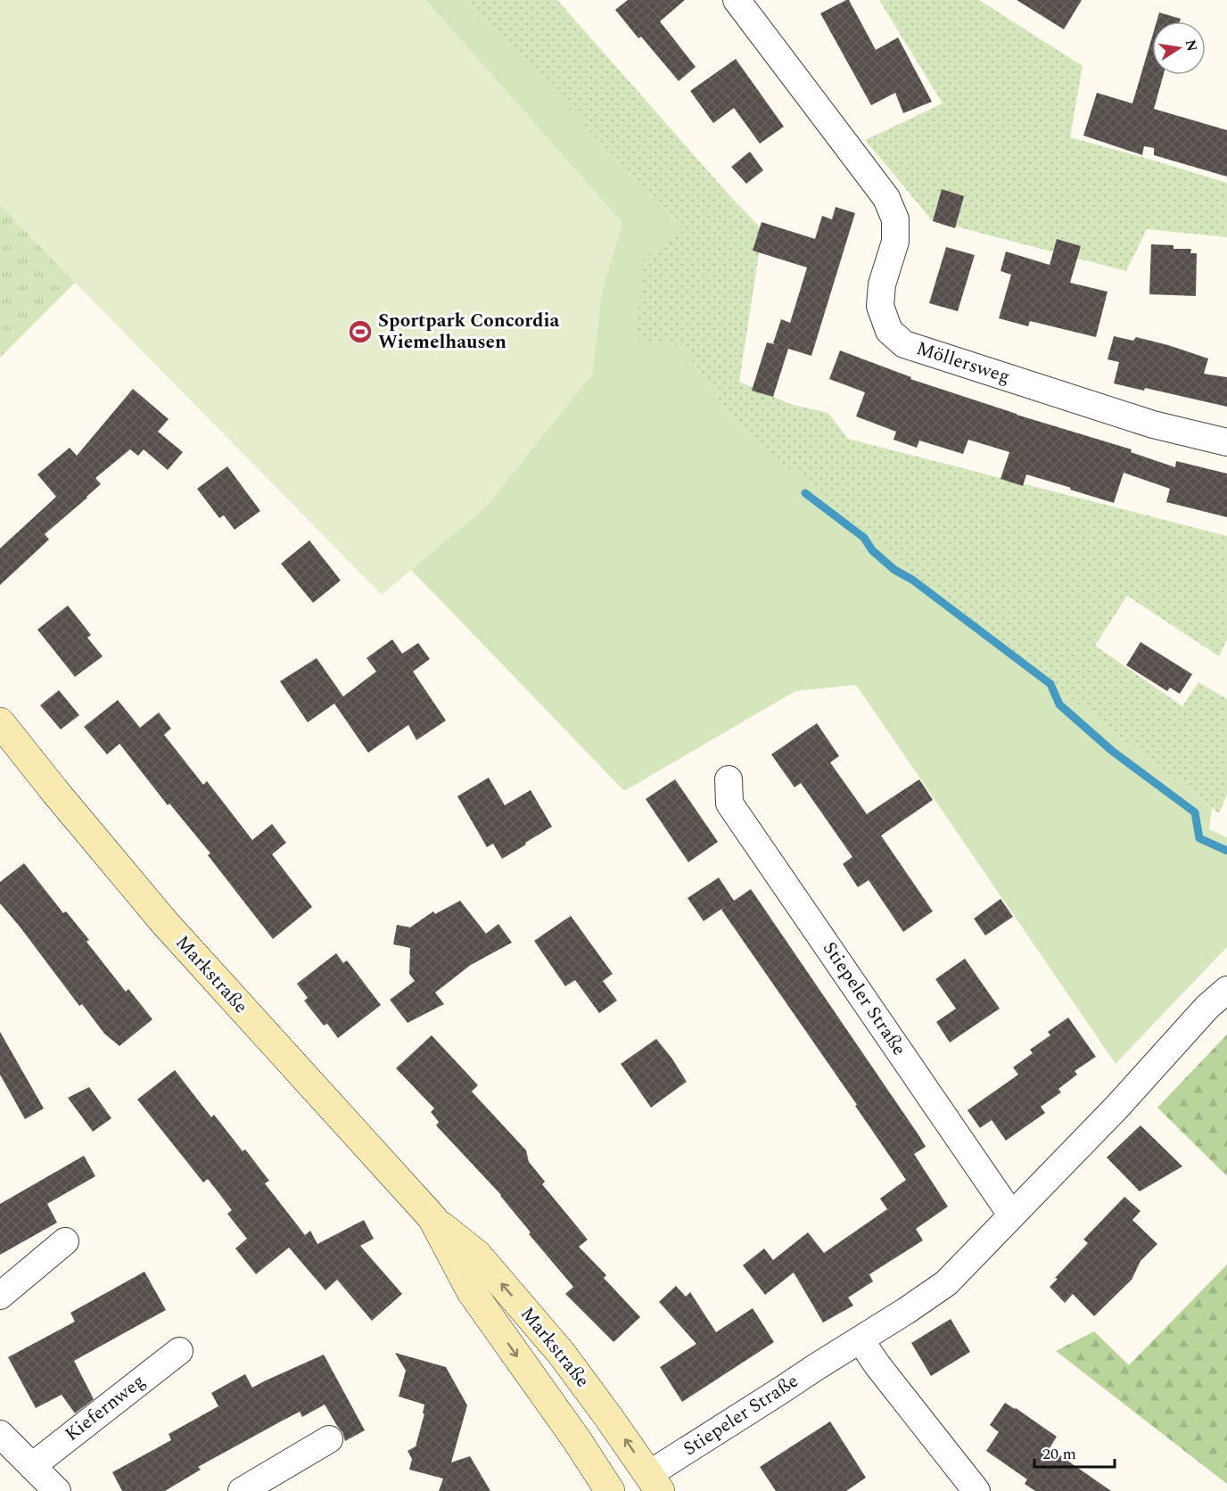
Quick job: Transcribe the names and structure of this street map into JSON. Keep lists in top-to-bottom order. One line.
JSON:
{"streets":{"main road":["Markstraße","Stiepeler Straße"],"street":["Möllersweg","Kiefernweg"]},"crossings":[["Markstraße","Stiepeler Straße"]],"places":{"sports":["Sportpark Concordia Wiemelhausen"]},"scale_bar":"20 m","north":"right"}
